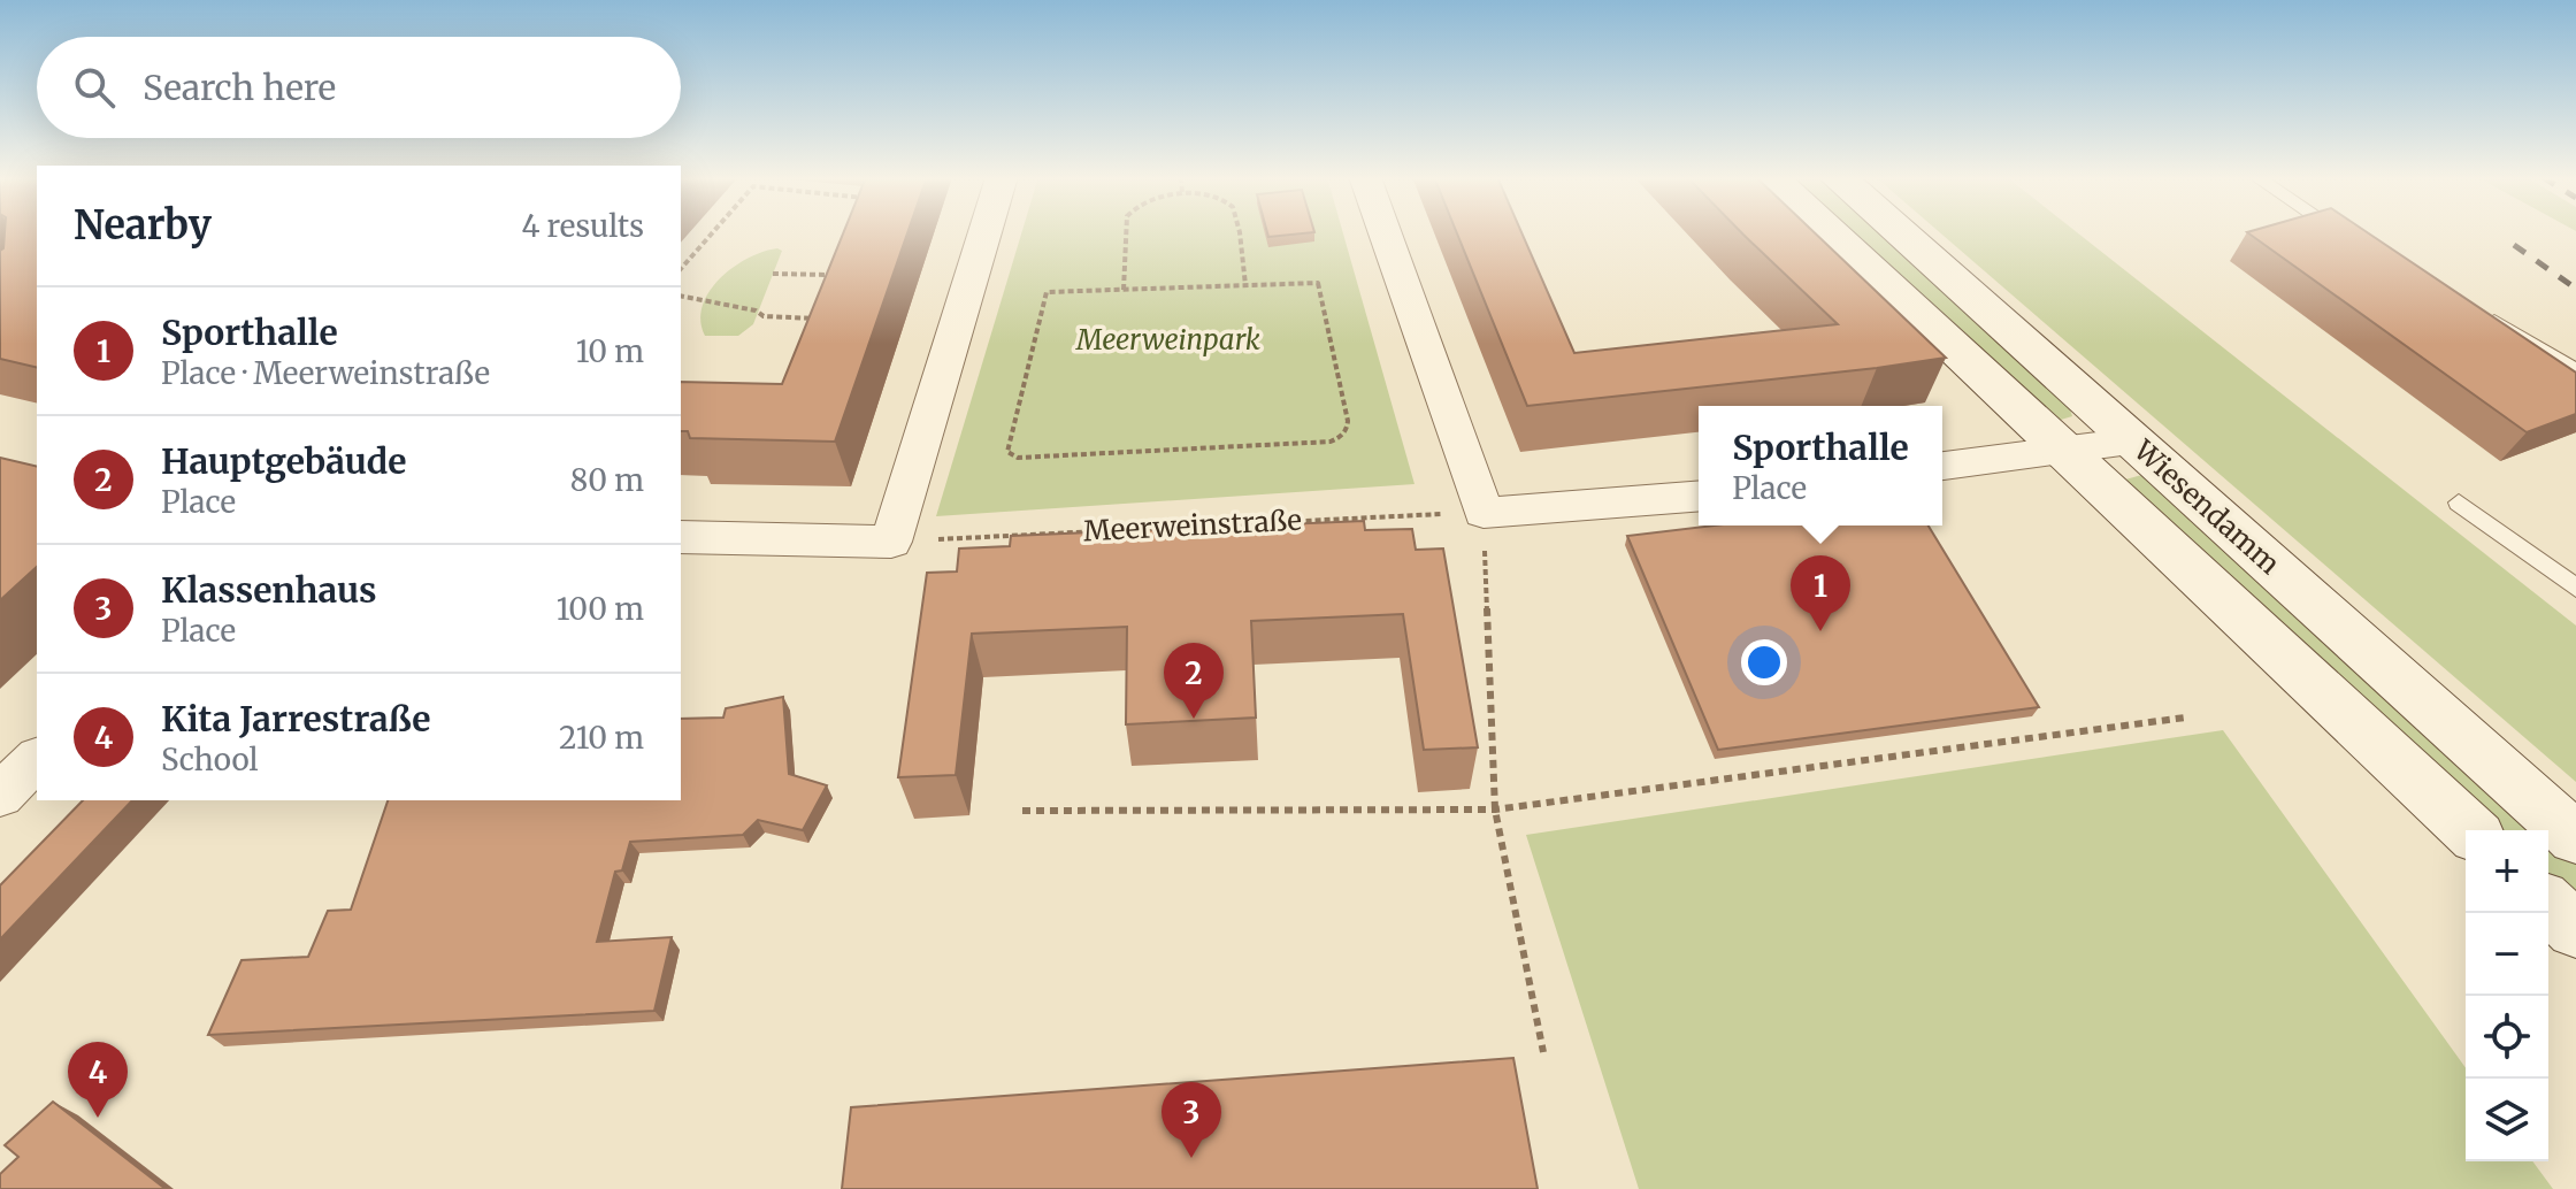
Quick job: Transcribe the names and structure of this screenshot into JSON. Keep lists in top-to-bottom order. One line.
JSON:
{"streets":{"street":["Wiesendamm"],"path":["Meerweinstraße"]},"parks":["Meerweinpark"],"page":{"search":"Search here","heading":["Nearby","4 results"],"list":[{"mark":"1","name":"Sporthalle","note":"Place · Meerweinstraße","value":"10 m"},{"mark":"2","name":"Hauptgebäude","note":"Place","value":"80 m"},{"mark":"3","name":"Klassenhaus","note":"Place","value":"100 m"},{"mark":"4","name":"Kita Jarrestraße","note":"School","value":"210 m"}],"popup":["Sporthalle","Place"],"pins":["1","2","4","3"],"map_buttons":["+","−"]}}
